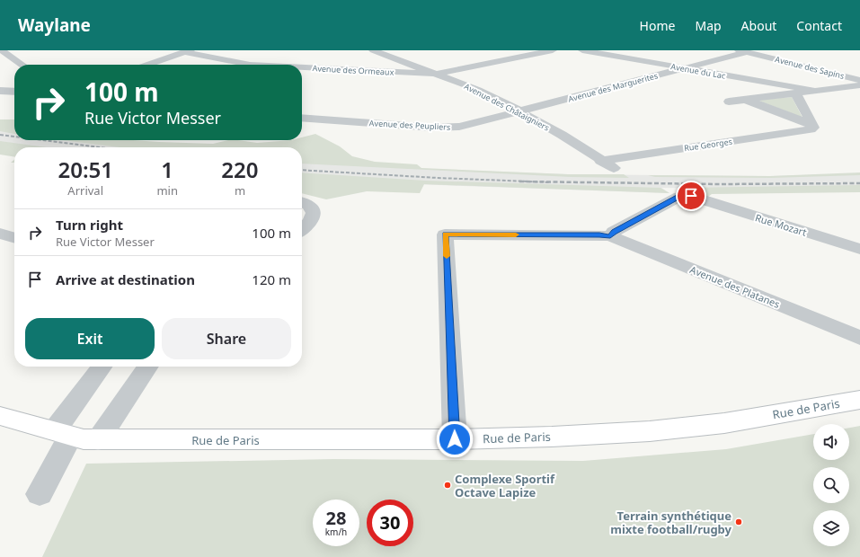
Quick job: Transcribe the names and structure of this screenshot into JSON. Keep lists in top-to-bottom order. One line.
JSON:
{"streets":{"main road":["Rue de Paris"],"street":["Avenue des Sapins","Avenue des Ormeaux","Avenue du Lac","Avenue des Marguerites","Avenue des Châtaigniers","Avenue des Peupliers","Rue Georges","Rue Mozart","Avenue des Platanes"]},"crossings":[["Avenue des Sapins","Avenue des Marguerites"],["Avenue des Ormeaux","Avenue des Châtaigniers"],["Avenue du Lac","Avenue des Marguerites"],["Avenue des Marguerites","Avenue des Châtaigniers"],["Avenue des Marguerites","Avenue des Peupliers"],["Avenue des Châtaigniers","Avenue des Peupliers"],["Avenue des Châtaigniers","Rue Georges"],["Rue Mozart","Avenue des Platanes"],["Avenue des Platanes","Rue de Paris"]],"places":["Complexe Sportif Octave Lapize","Terrain synthétique mixte football/rugby"],"page":{"header":"Waylane","nav":["Home","Map","About","Contact"],"turn":["100 m","Rue Victor Messer"],"eta":["20:51","Arrival","1","min","220","m"],"list":[{"name":"Turn right","note":"Rue Victor Messer","value":"100 m"},{"name":"Arrive at destination","value":"120 m"}],"buttons":["Exit","Share"],"speed":"28 km/h","limit":"30"}}
